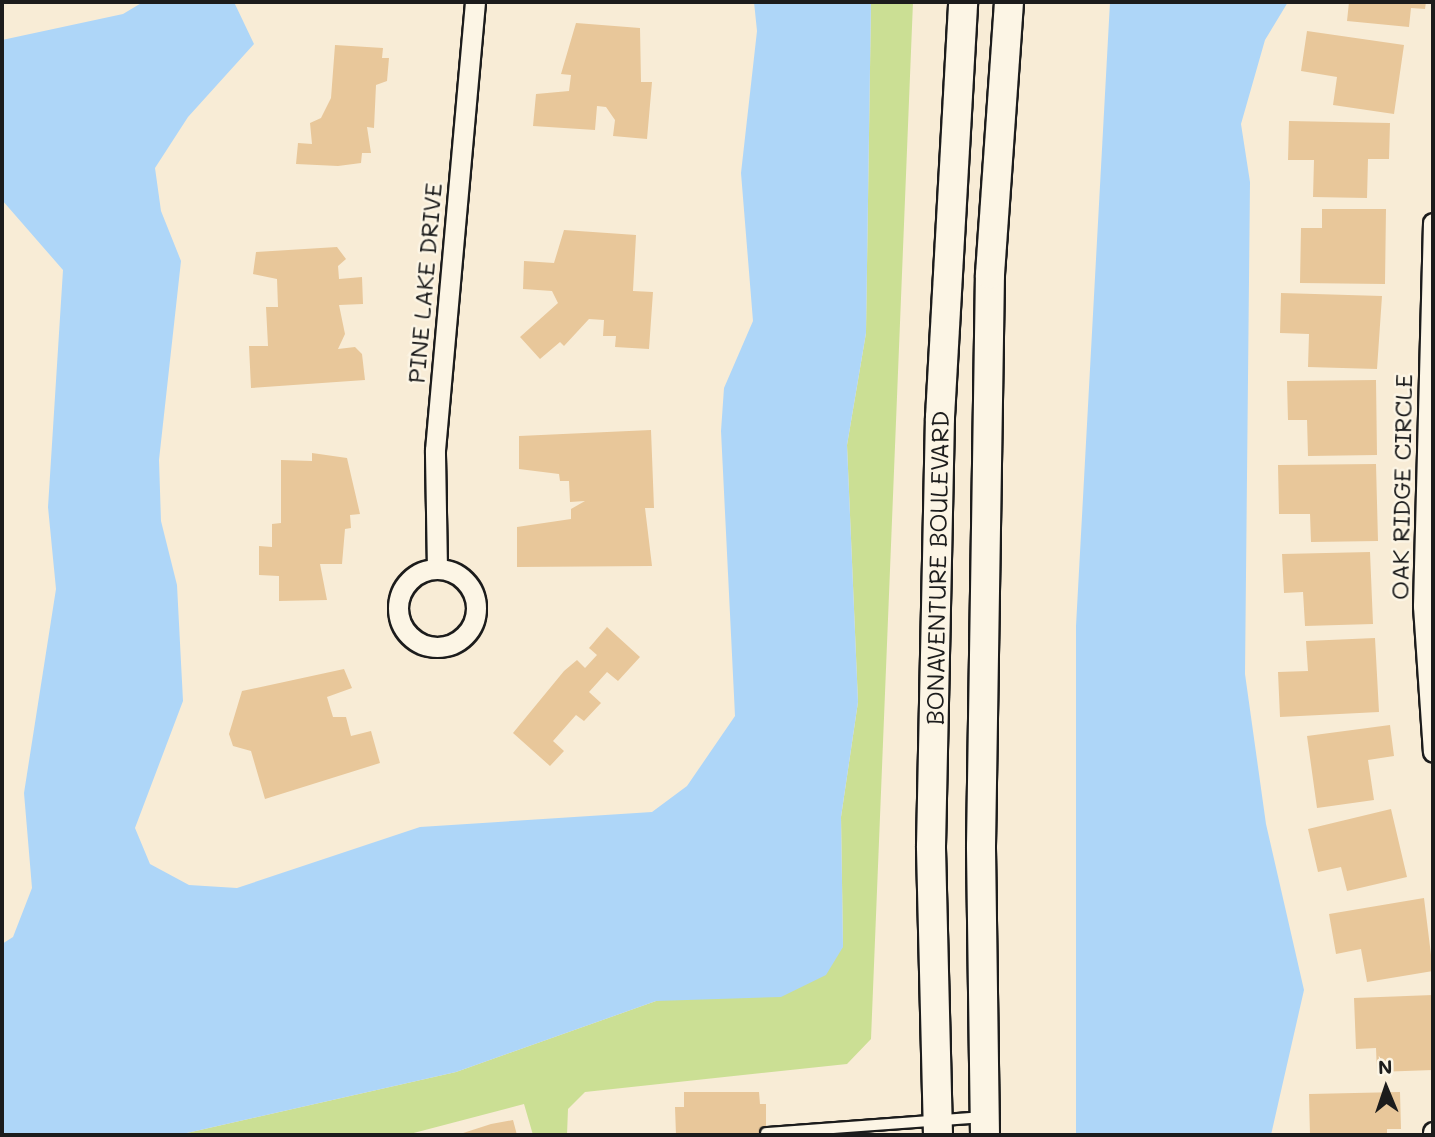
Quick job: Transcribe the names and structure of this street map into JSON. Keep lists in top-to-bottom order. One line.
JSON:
{"streets":{"main road":["BONAVENTURE BOULEVARD"],"street":["PINE LAKE DRIVE","OAK RIDGE CIRCLE"]},"north":"top"}
